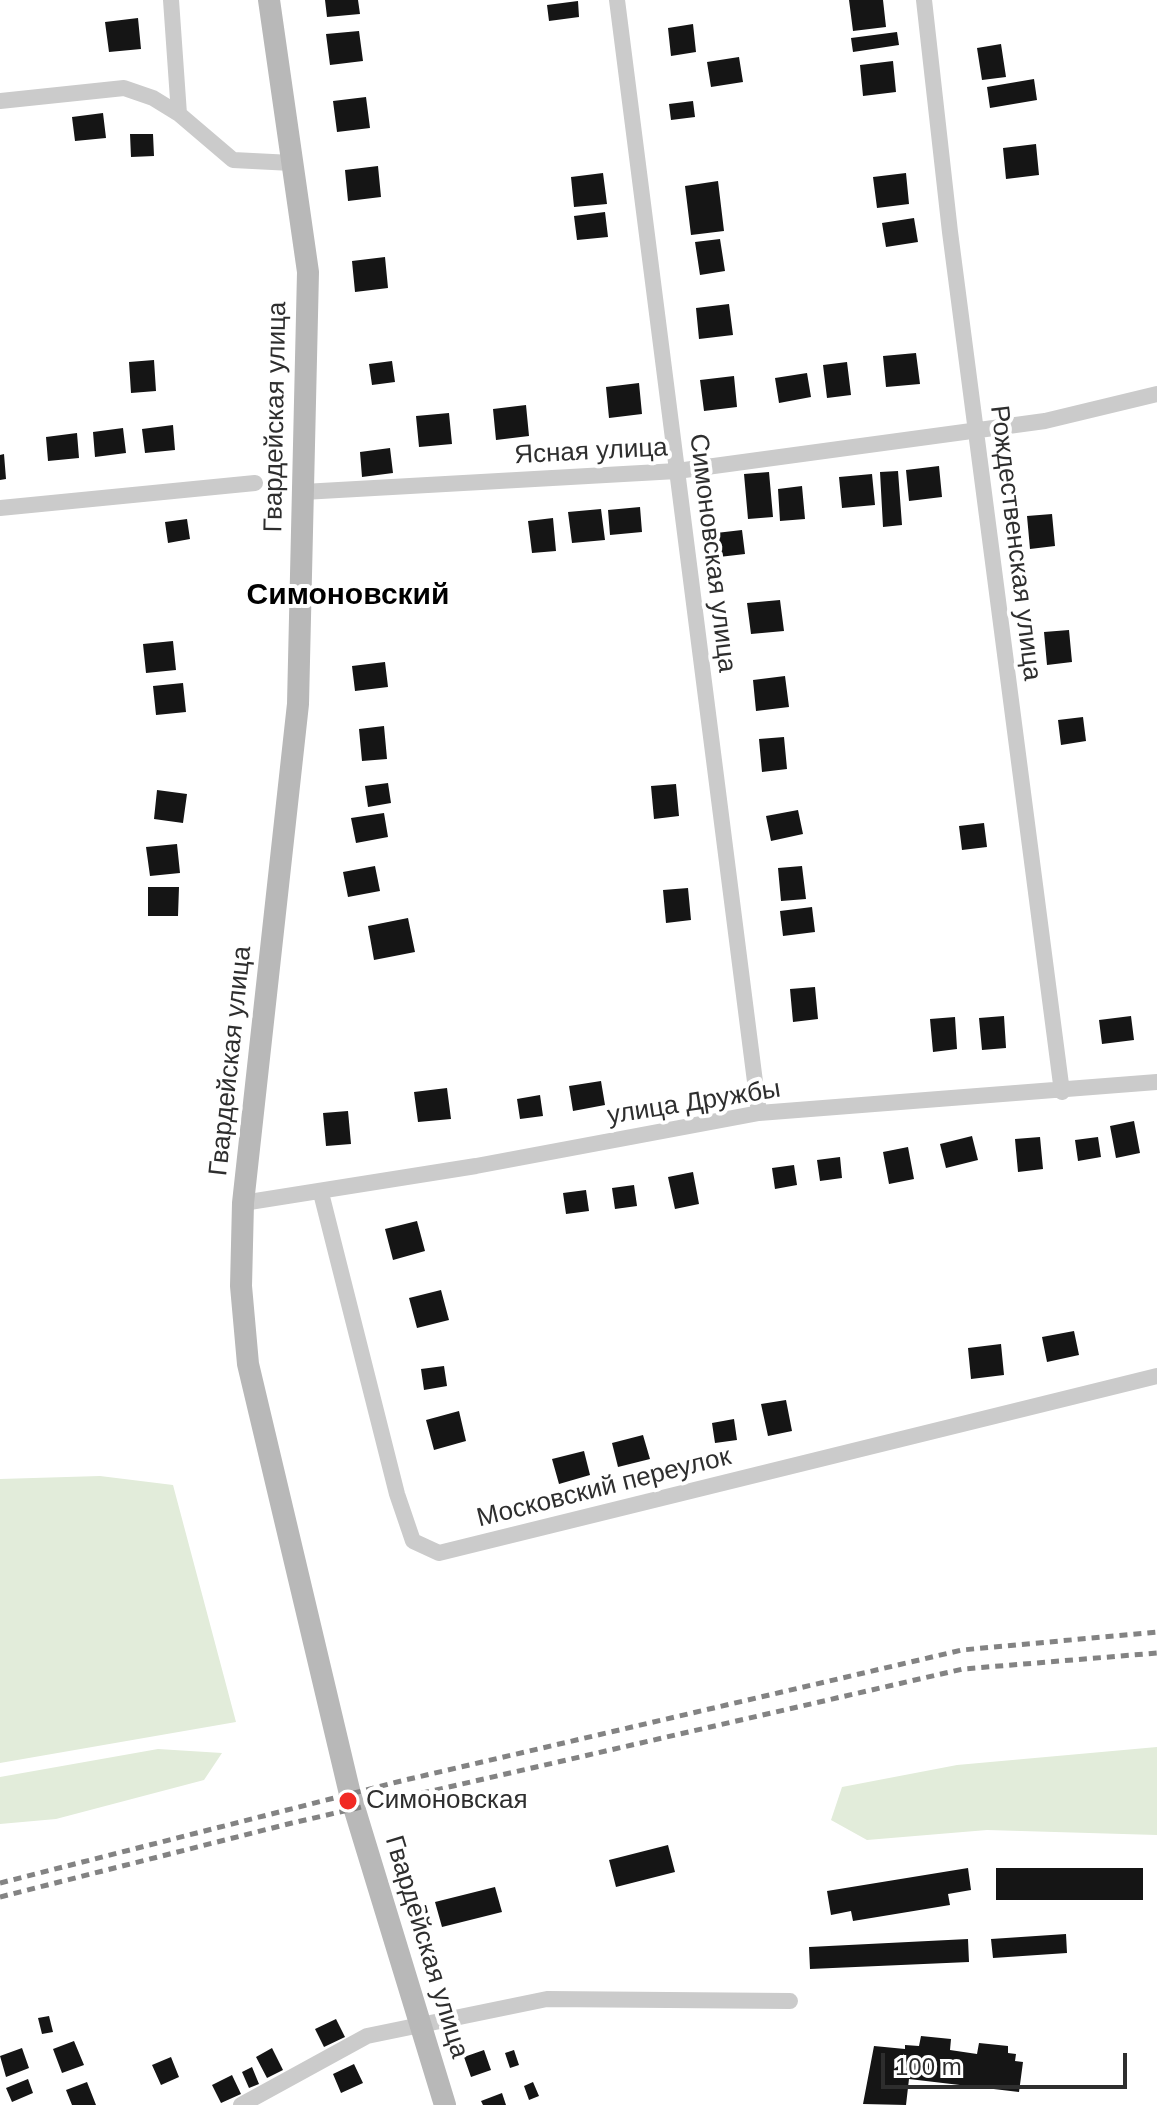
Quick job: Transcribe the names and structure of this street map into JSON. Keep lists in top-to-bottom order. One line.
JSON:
{"streets":{"street":["Гвардейская улица","Ясная улица","Рождественская улица","Симоновская улица","улица Дружбы","Московский переулок"]},"crossings":[["Гвардейская улица","Ясная улица"],["Гвардейская улица","улица Дружбы"],["Ясная улица","Рождественская улица"],["Ясная улица","Симоновская улица"],["Рождественская улица","улица Дружбы"],["Симоновская улица","улица Дружбы"],["улица Дружбы","Московский переулок"]],"districts":["Симоновский"],"places":["Симоновская"],"scale_bar":"100 m"}
